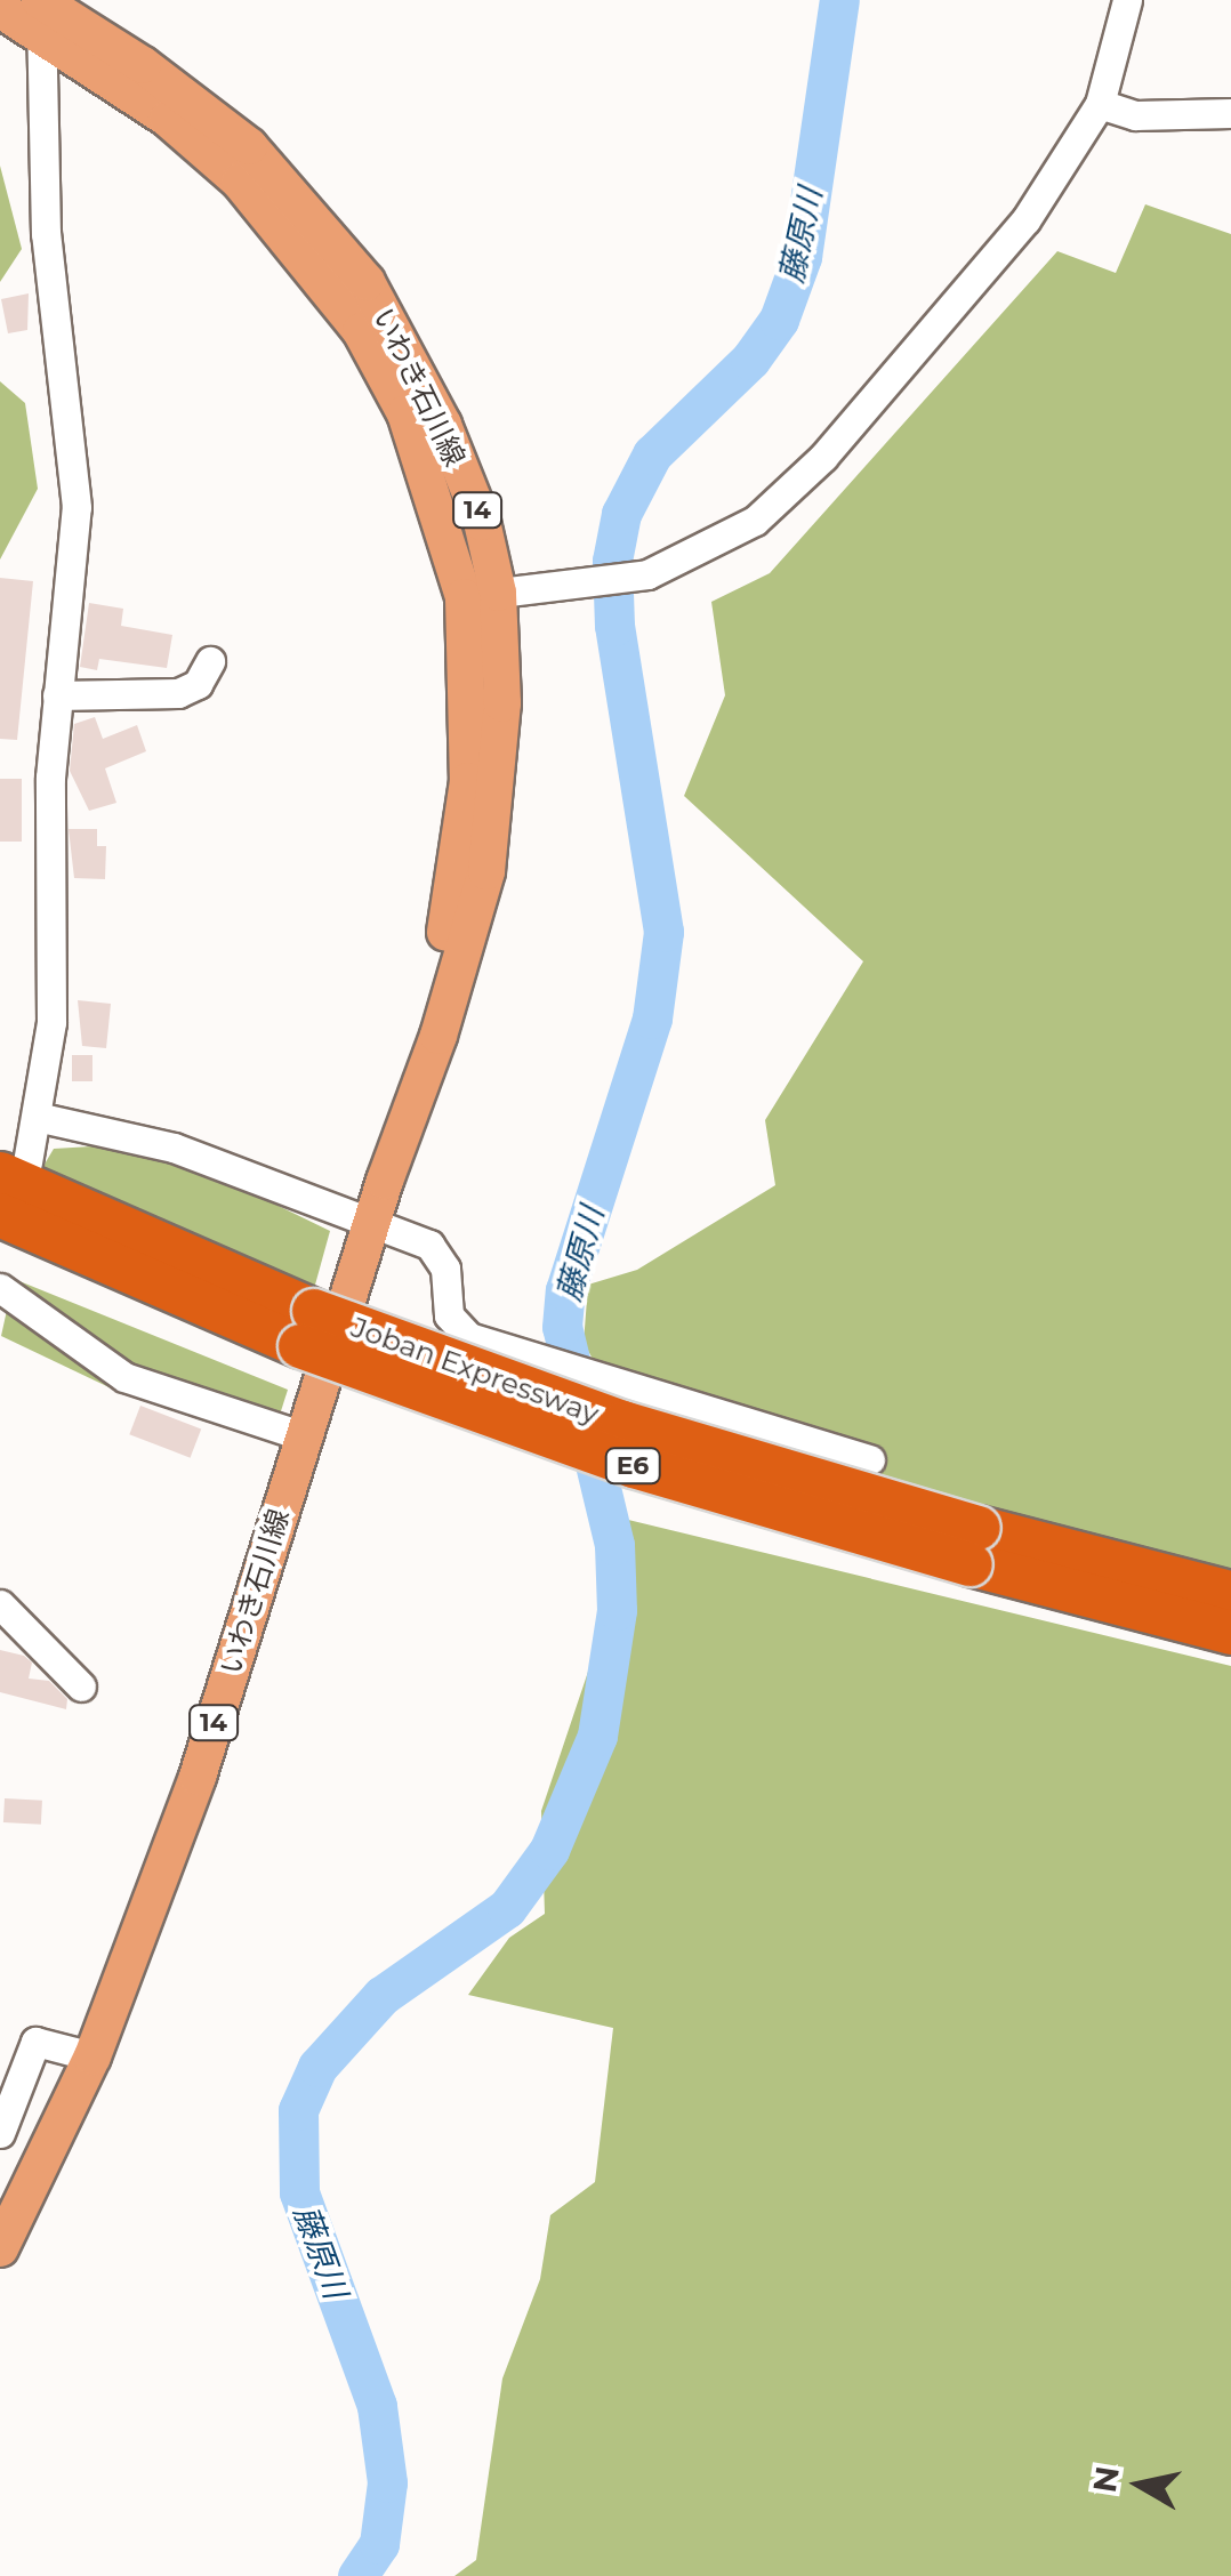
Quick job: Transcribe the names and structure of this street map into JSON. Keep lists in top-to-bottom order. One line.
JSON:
{"streets":{"highway":["Joban Expressway","E6"],"main road":["いわき石川線","14"]},"water":["藤原川"],"north":"left"}
